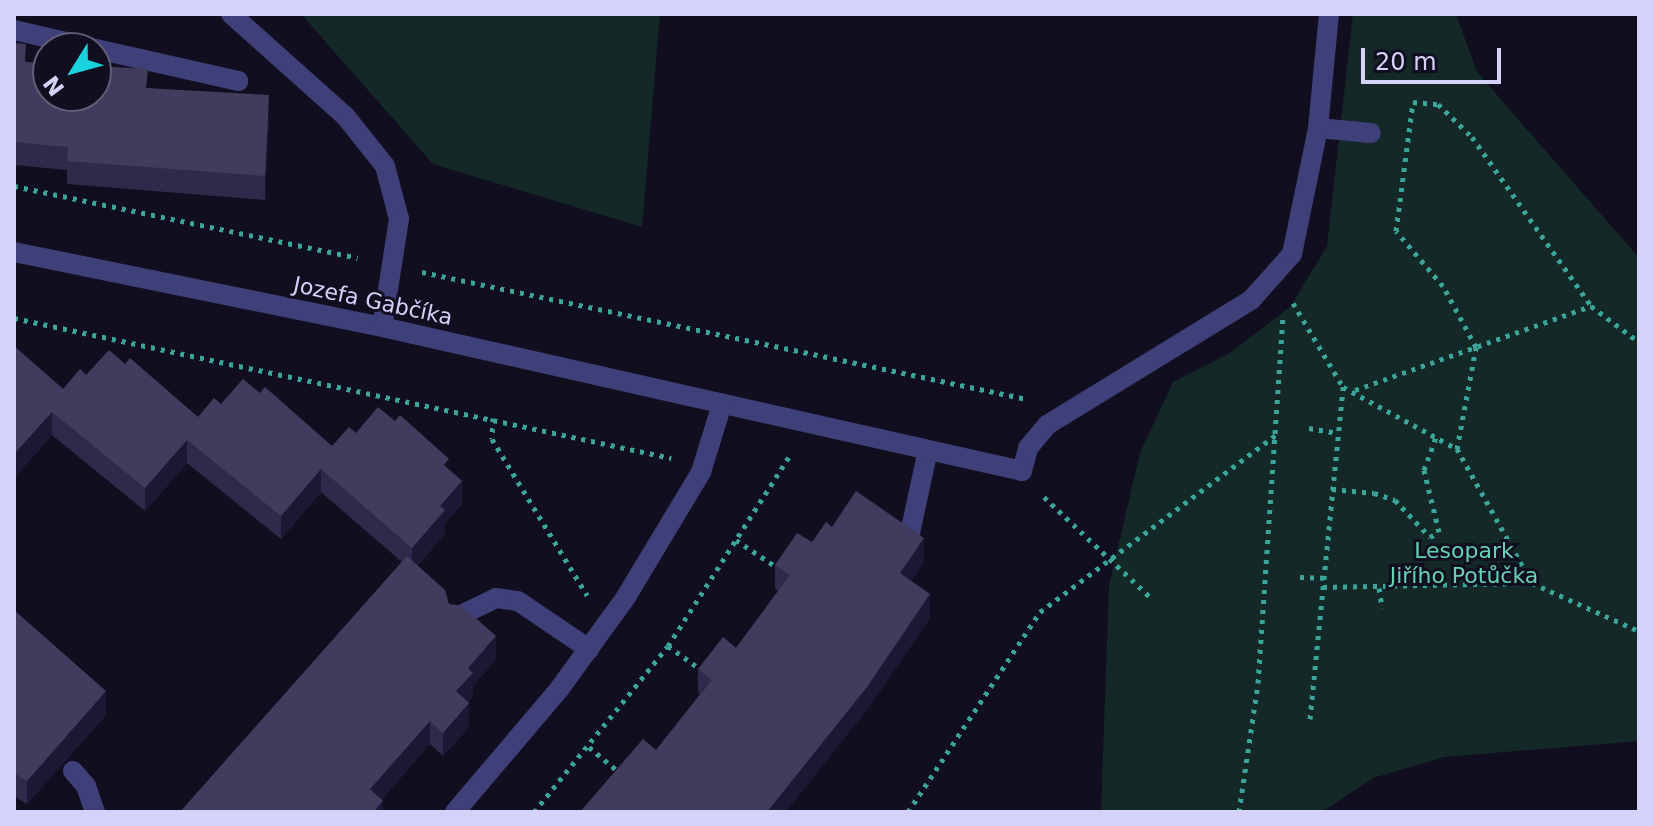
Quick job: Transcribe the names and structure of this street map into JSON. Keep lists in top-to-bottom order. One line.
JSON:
{"streets":{"street":["Jozefa Gabčíka"]},"parks":["Lesopark Jiřího Potůčka"],"scale_bar":"20 m","north":"bottom left"}
